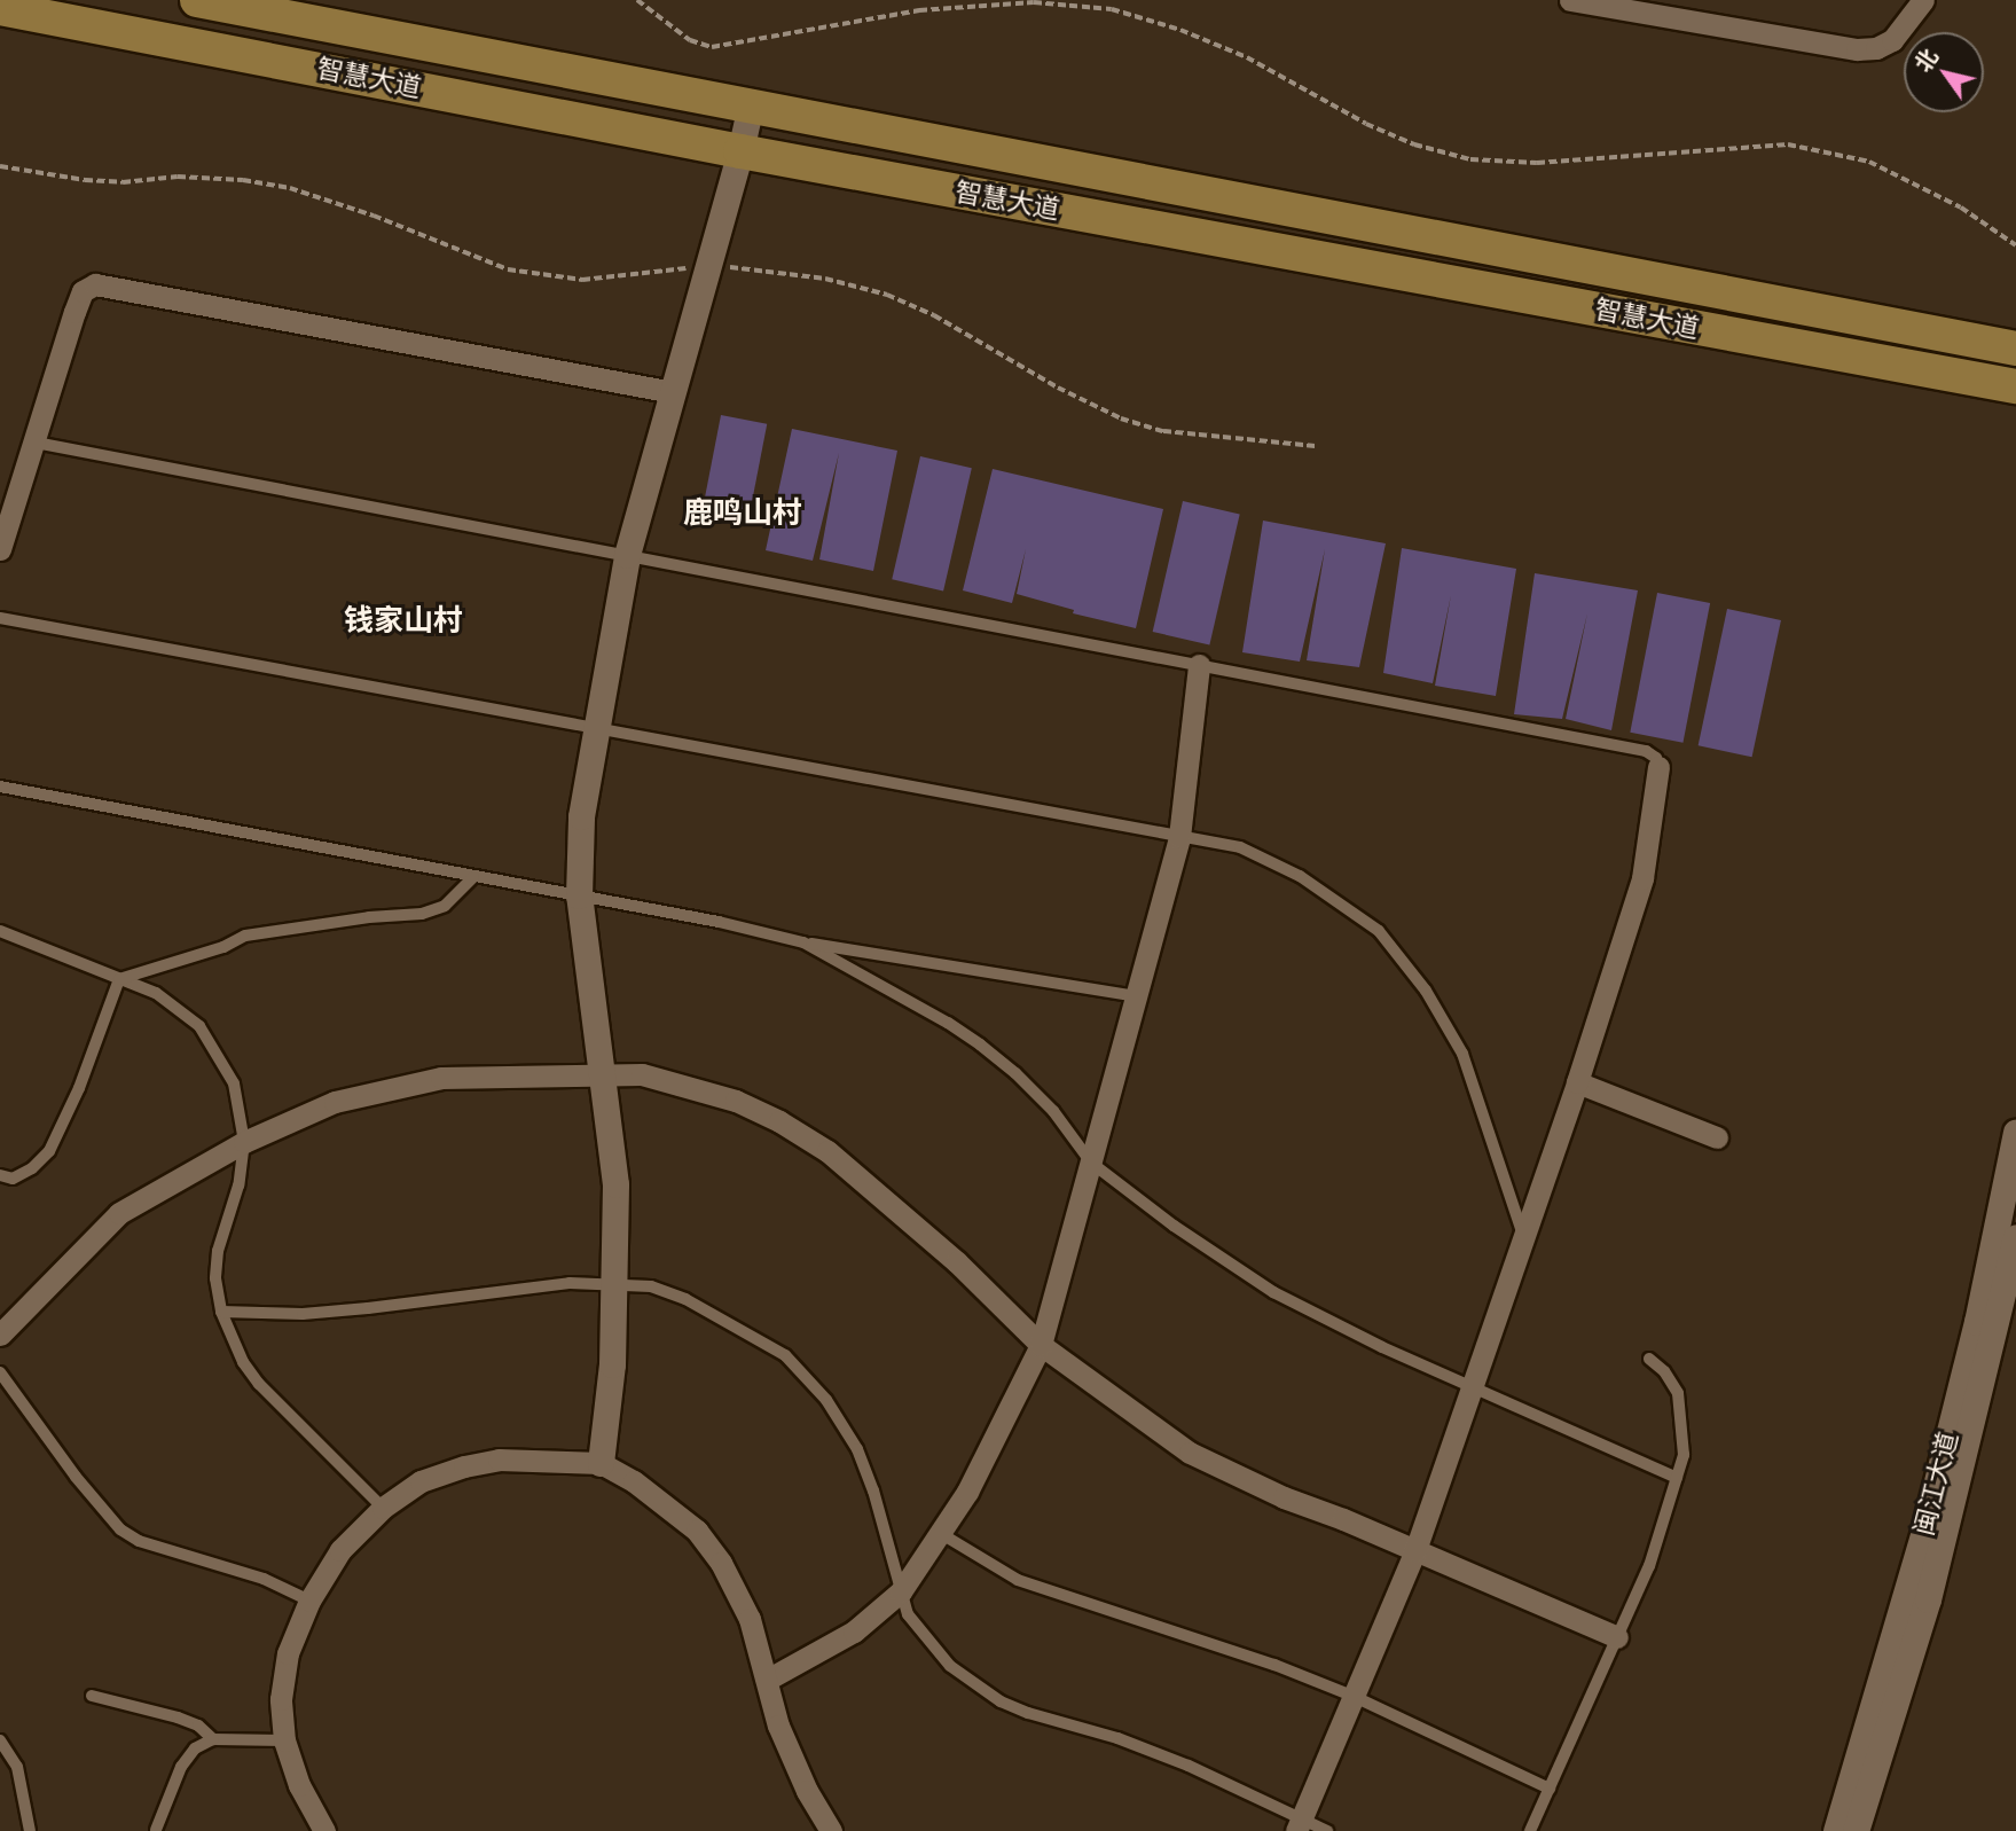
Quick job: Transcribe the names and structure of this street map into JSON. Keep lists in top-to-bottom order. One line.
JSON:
{"streets":{"main road":["智慧大道"],"street":["闽江大道"]},"districts":["鹿鸣山村","钱家山村"],"north":"top left"}
